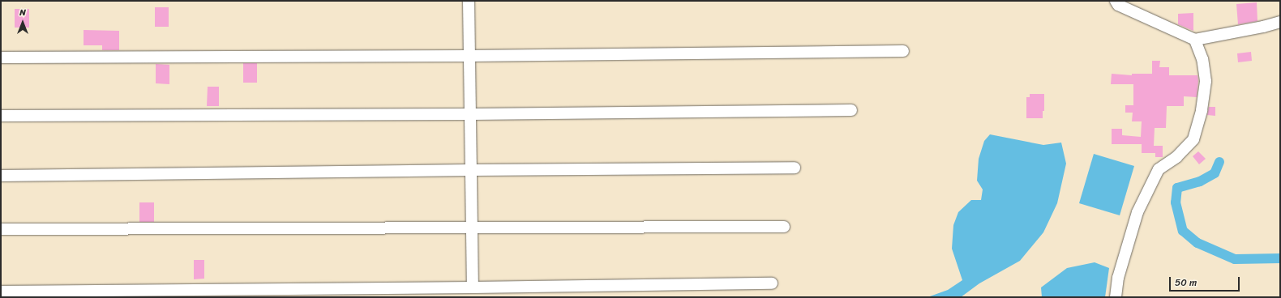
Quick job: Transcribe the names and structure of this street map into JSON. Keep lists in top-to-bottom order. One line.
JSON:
{"scale_bar":"50 m","north":"top"}
